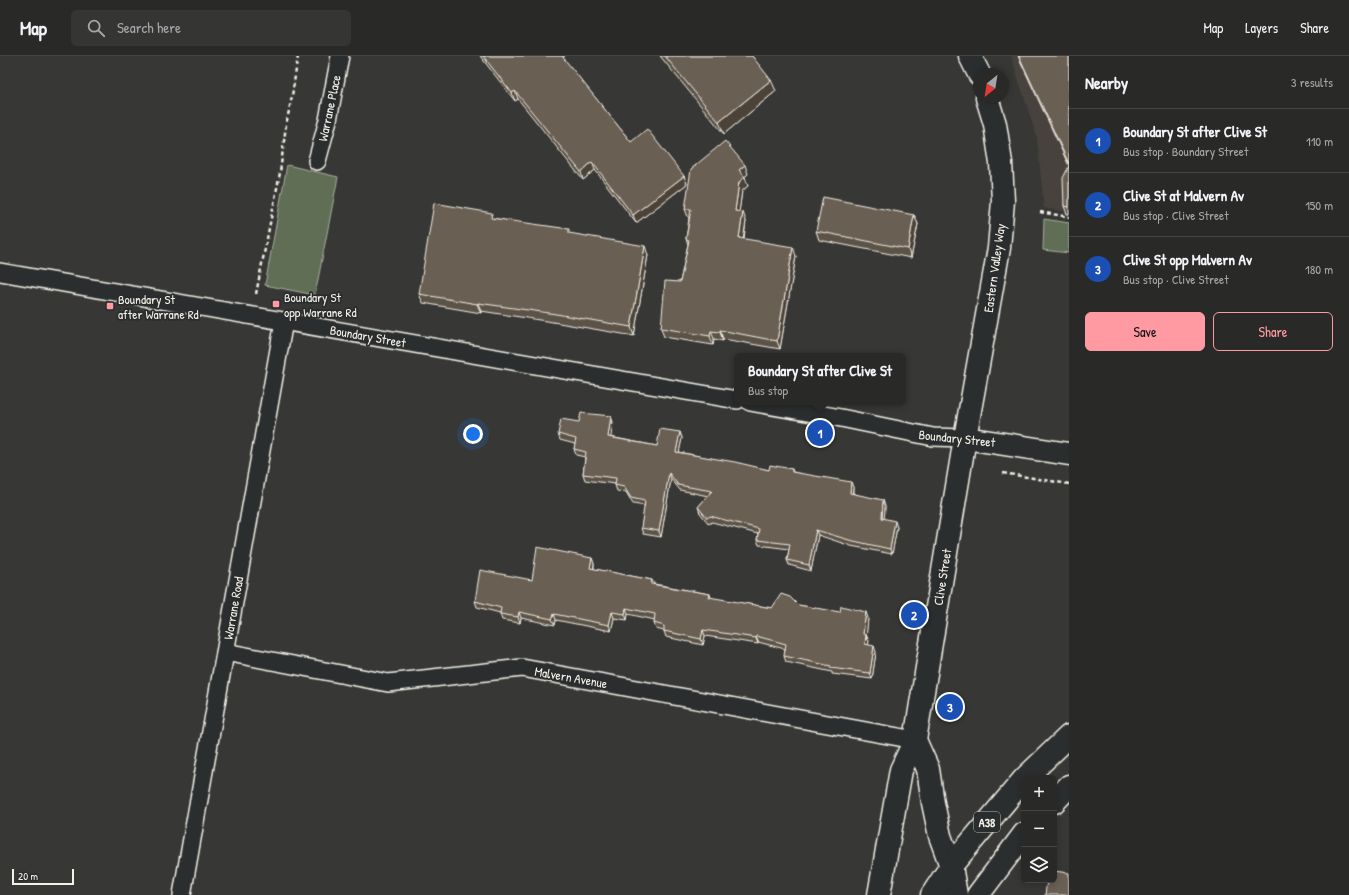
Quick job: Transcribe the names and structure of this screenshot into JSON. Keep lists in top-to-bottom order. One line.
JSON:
{"streets":{"main road":["Eastern Valley Way","Boundary Street","Clive Street","A38"],"street":["Warrane Place","Warrane Road","Malvern Avenue"]},"crossings":[["Eastern Valley Way","Boundary Street"],["Eastern Valley Way","Clive Street"],["Boundary Street","Clive Street"],["Boundary Street","Warrane Road"],["Clive Street","Malvern Avenue"],["Warrane Road","Malvern Avenue"]],"places":{"transit":["Boundary St opp Warrane Rd","Boundary St after Warrane Rd"]},"scale_bar":"20 m","north":"bottom left","page":{"header":"Map","search":"Search here","nav":["Map","Layers","Share"],"heading":["Nearby","3 results"],"list":[{"mark":"1","name":"Boundary St after Clive St","note":"Bus stop · Boundary Street","value":"110 m"},{"mark":"2","name":"Clive St at Malvern Av","note":"Bus stop · Clive Street","value":"150 m"},{"mark":"3","name":"Clive St opp Malvern Av","note":"Bus stop · Clive Street","value":"180 m"}],"buttons":["Save","Share"],"popup":["Boundary St after Clive St","Bus stop"],"pins":["1","2","3"],"map_buttons":["+","−"],"scale":"20 m"}}
